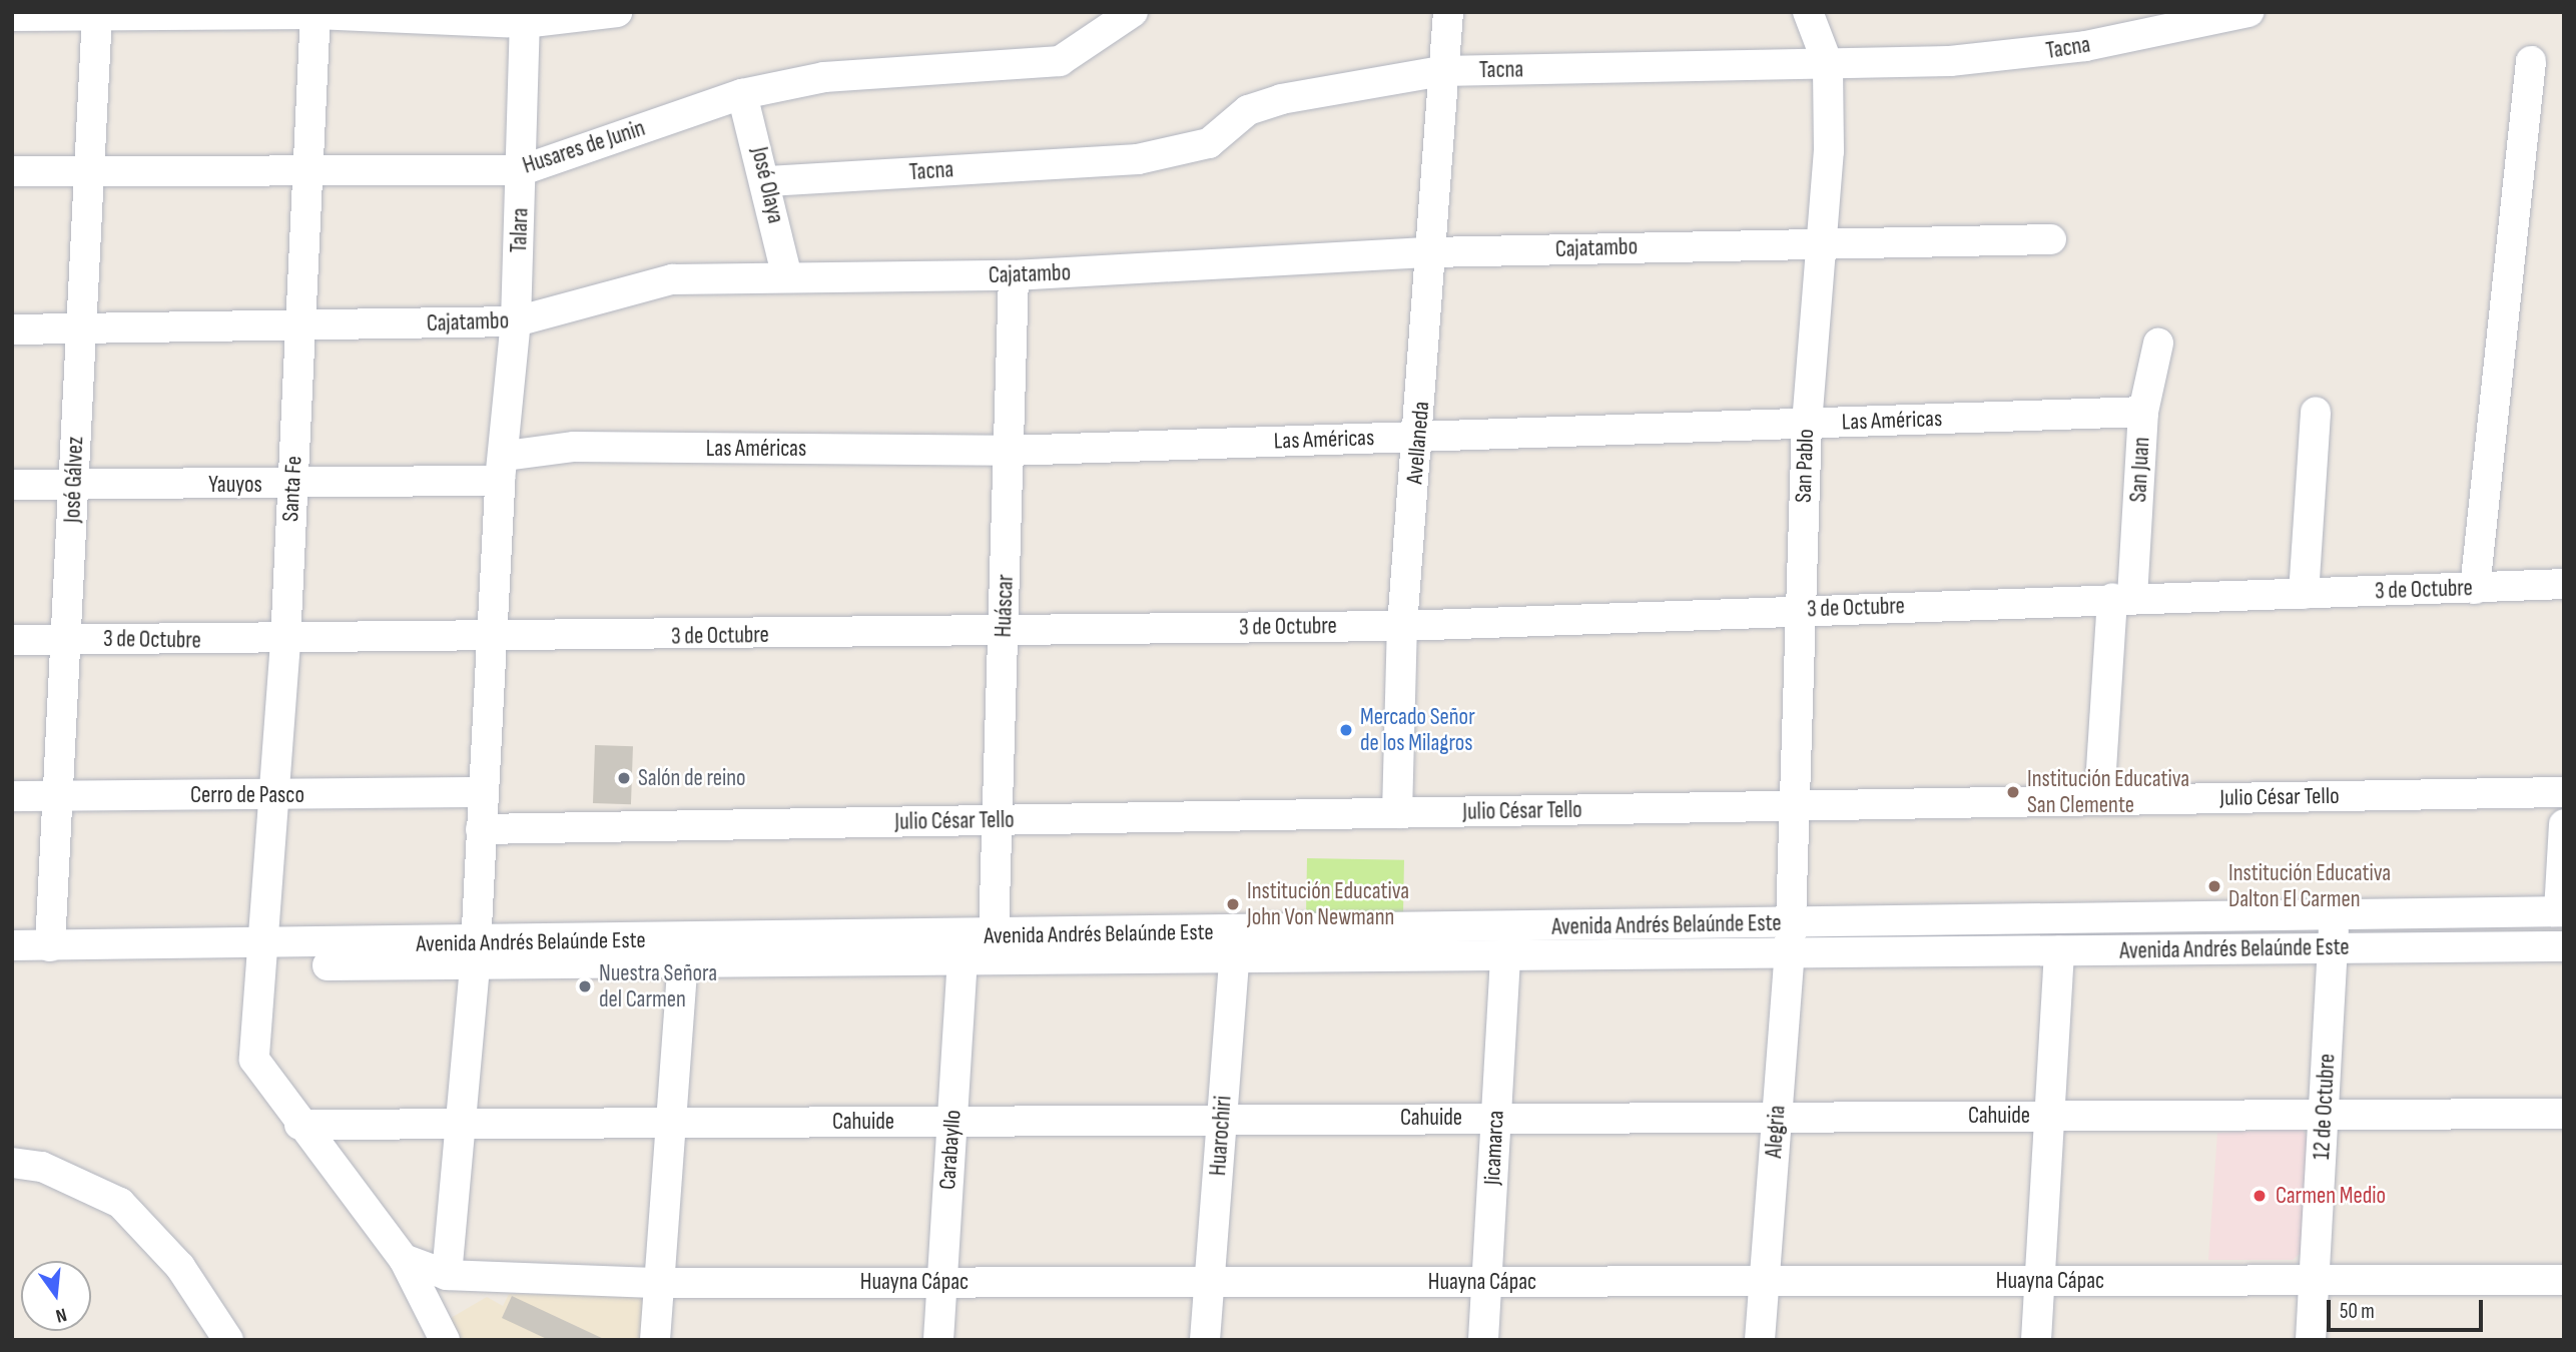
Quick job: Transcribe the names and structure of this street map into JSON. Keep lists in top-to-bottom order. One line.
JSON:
{"streets":{"street":["Tacna","Husares de Junin","José Olaya","Talara","Cajatambo","Las Américas","Avellaneda","San Pablo","San Juan","José Gálvez","Yauyos","Santa Fe","3 de Octubre","Huáscar","Cerro de Pasco","Julio César Tello","Avenida Andrés Belaúnde Este","12 de Octubre","Cahuide","Alegria","Huarochiri","Jicamarca","Carabayllo","Huayna Cápac"]},"crossings":[["Tacna","José Olaya"],["Tacna","Avellaneda"],["Tacna","San Pablo"],["Husares de Junin","José Olaya"],["Husares de Junin","Talara"],["Husares de Junin","José Gálvez"],["Husares de Junin","Santa Fe"],["José Olaya","Cajatambo"],["Talara","Cajatambo"],["Talara","Las Américas"],["Talara","Yauyos"],["Talara","3 de Octubre"],["Talara","Cerro de Pasco"],["Talara","Julio César Tello"],["Talara","Avenida Andrés Belaúnde Este"],["Talara","Cahuide"],["Talara","Huayna Cápac"],["Cajatambo","Avellaneda"],["Cajatambo","San Pablo"],["Cajatambo","José Gálvez"],["Cajatambo","Santa Fe"],["Cajatambo","Huáscar"],["Las Américas","Avellaneda"],["Las Américas","San Pablo"],["Las Américas","San Juan"],["Las Américas","Yauyos"],["Las Américas","Huáscar"],["Avellaneda","3 de Octubre"],["Avellaneda","Julio César Tello"],["San Pablo","3 de Octubre"],["San Pablo","Julio César Tello"],["San Pablo","Avenida Andrés Belaúnde Este"],["San Pablo","Alegria"],["San Juan","3 de Octubre"],["San Juan","Julio César Tello"],["José Gálvez","Yauyos"],["José Gálvez","3 de Octubre"],["José Gálvez","Cerro de Pasco"],["José Gálvez","Avenida Andrés Belaúnde Este"],["Yauyos","Santa Fe"],["Santa Fe","3 de Octubre"],["Santa Fe","Cerro de Pasco"],["Santa Fe","Avenida Andrés Belaúnde Este"],["Santa Fe","Cahuide"],["Santa Fe","Huayna Cápac"],["3 de Octubre","Huáscar"],["Huáscar","Julio César Tello"],["Huáscar","Avenida Andrés Belaúnde Este"],["Avenida Andrés Belaúnde Este","12 de Octubre"],["Avenida Andrés Belaúnde Este","Alegria"],["Avenida Andrés Belaúnde Este","Huarochiri"],["Avenida Andrés Belaúnde Este","Jicamarca"],["Avenida Andrés Belaúnde Este","Carabayllo"],["12 de Octubre","Cahuide"],["12 de Octubre","Huayna Cápac"],["Cahuide","Alegria"],["Cahuide","Huarochiri"],["Cahuide","Jicamarca"],["Cahuide","Carabayllo"],["Alegria","Huayna Cápac"],["Huarochiri","Huayna Cápac"],["Jicamarca","Huayna Cápac"],["Carabayllo","Huayna Cápac"]],"places":["Mercado Señor de los Milagros","Salón de reino","Institución Educativa San Clemente","Institución Educativa Dalton El Carmen","Institución Educativa John Von Newmann","Nuestra Señora del Carmen","Carmen Medio"],"scale_bar":"50 m","north":"bottom"}
